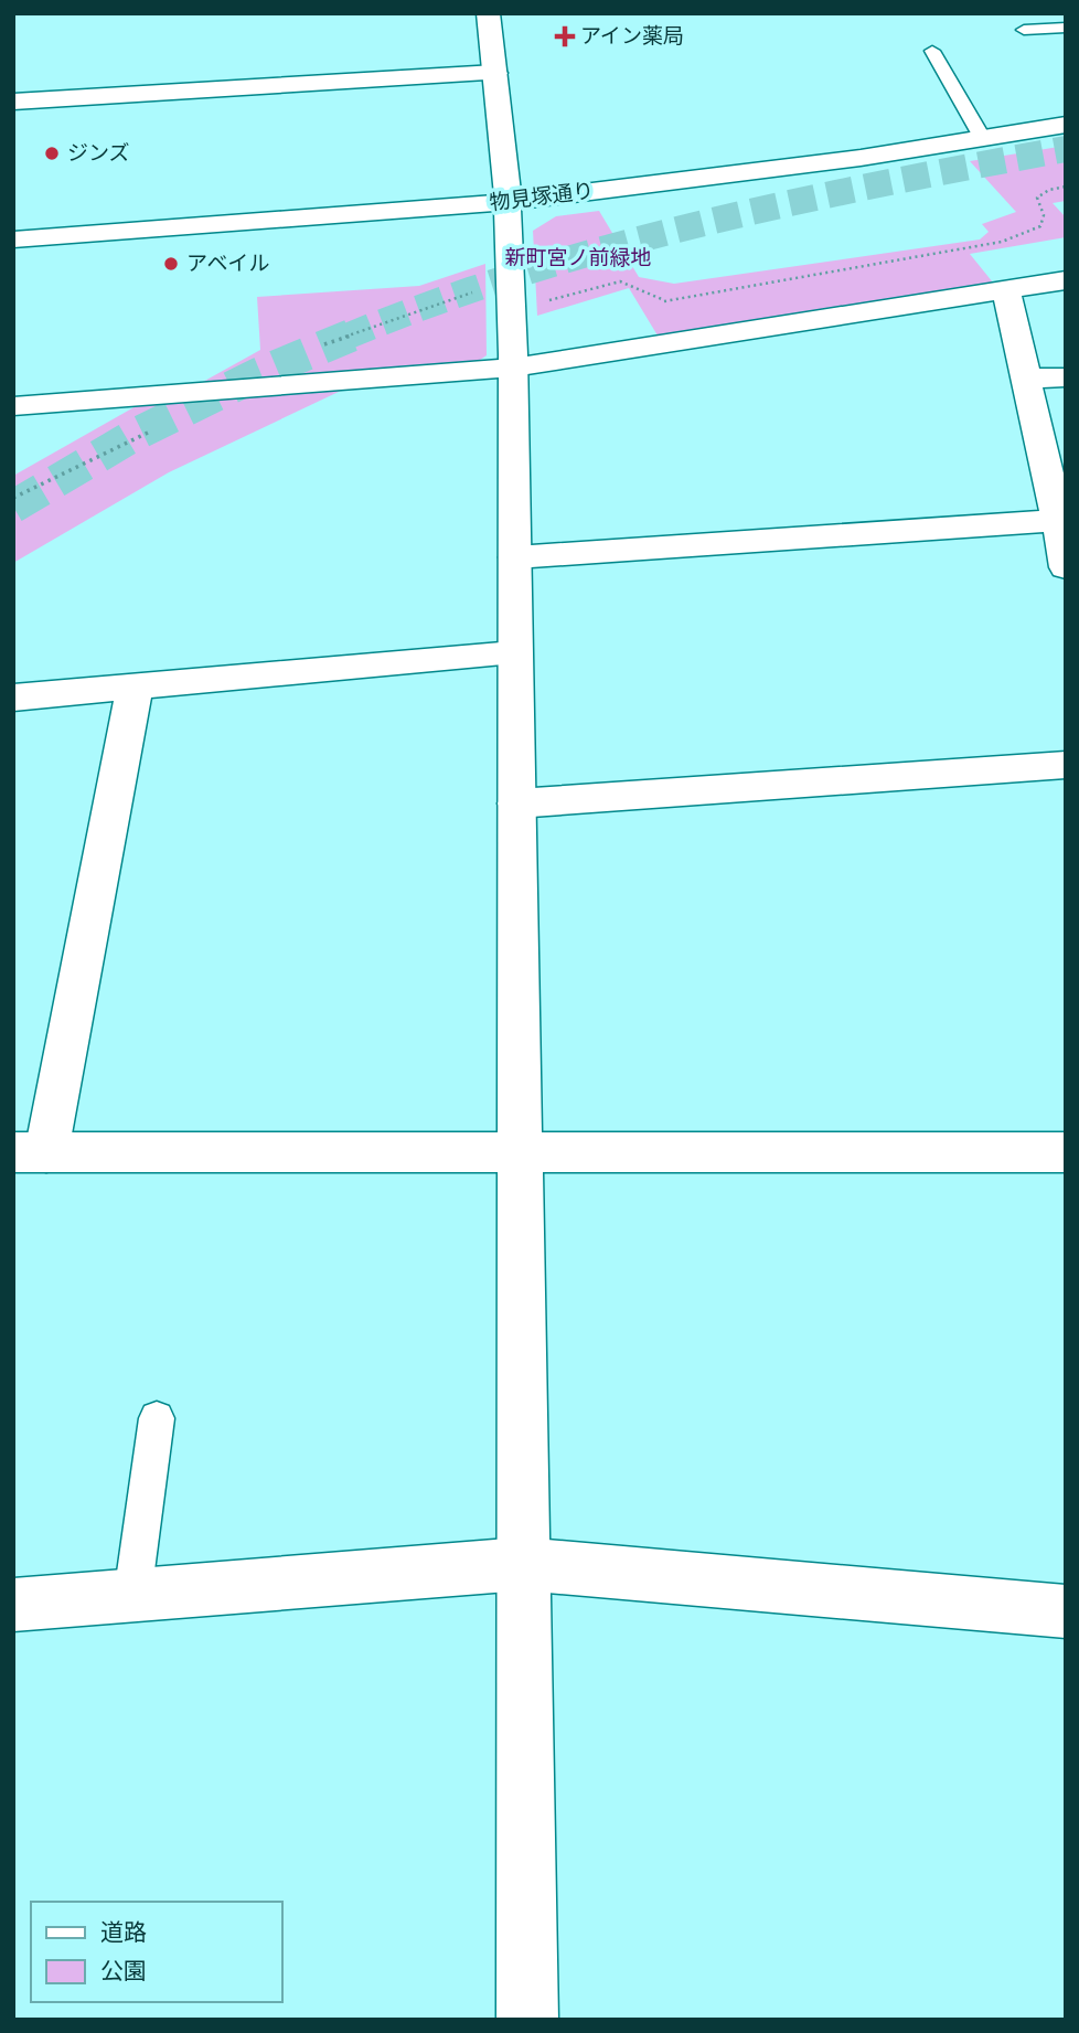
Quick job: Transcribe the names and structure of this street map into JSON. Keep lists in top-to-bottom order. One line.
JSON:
{"streets":{"street":["物見塚通り"]},"parks":["新町宮ノ前緑地"],"places":{"health":["アイン薬局"],"other":["ジンズ","アベイル"]},"legend":["道路","公園"]}
